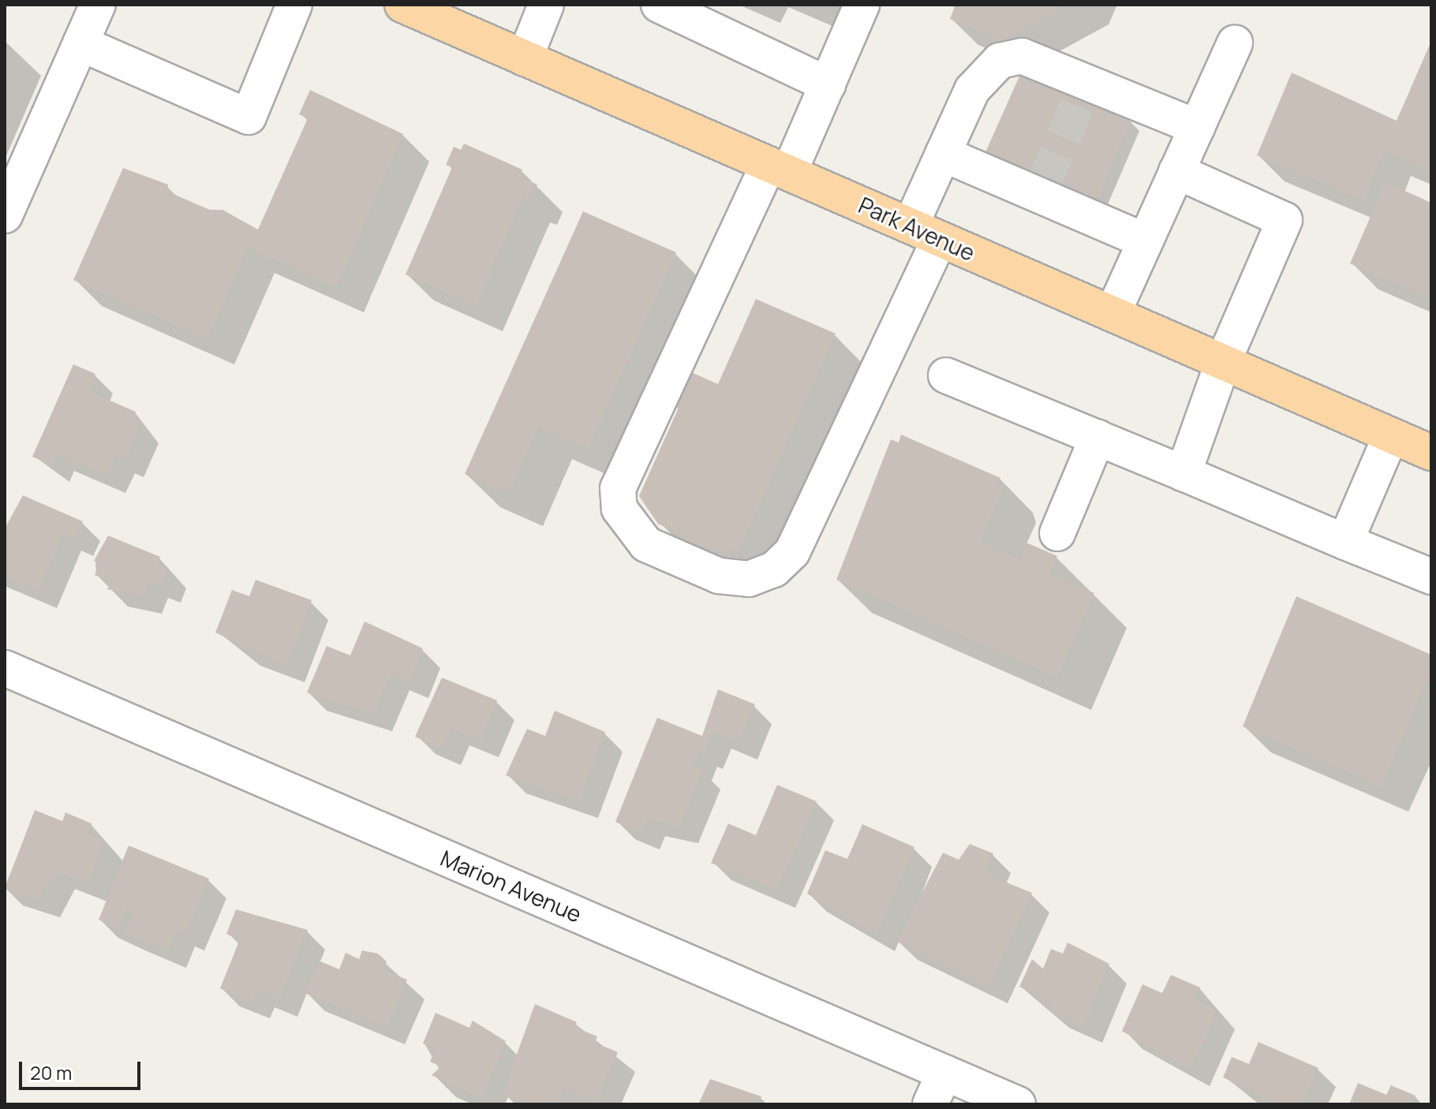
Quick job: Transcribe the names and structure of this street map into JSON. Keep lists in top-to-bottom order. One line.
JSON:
{"streets":{"main road":["Park Avenue"],"street":["Marion Avenue"]},"scale_bar":"20 m"}
